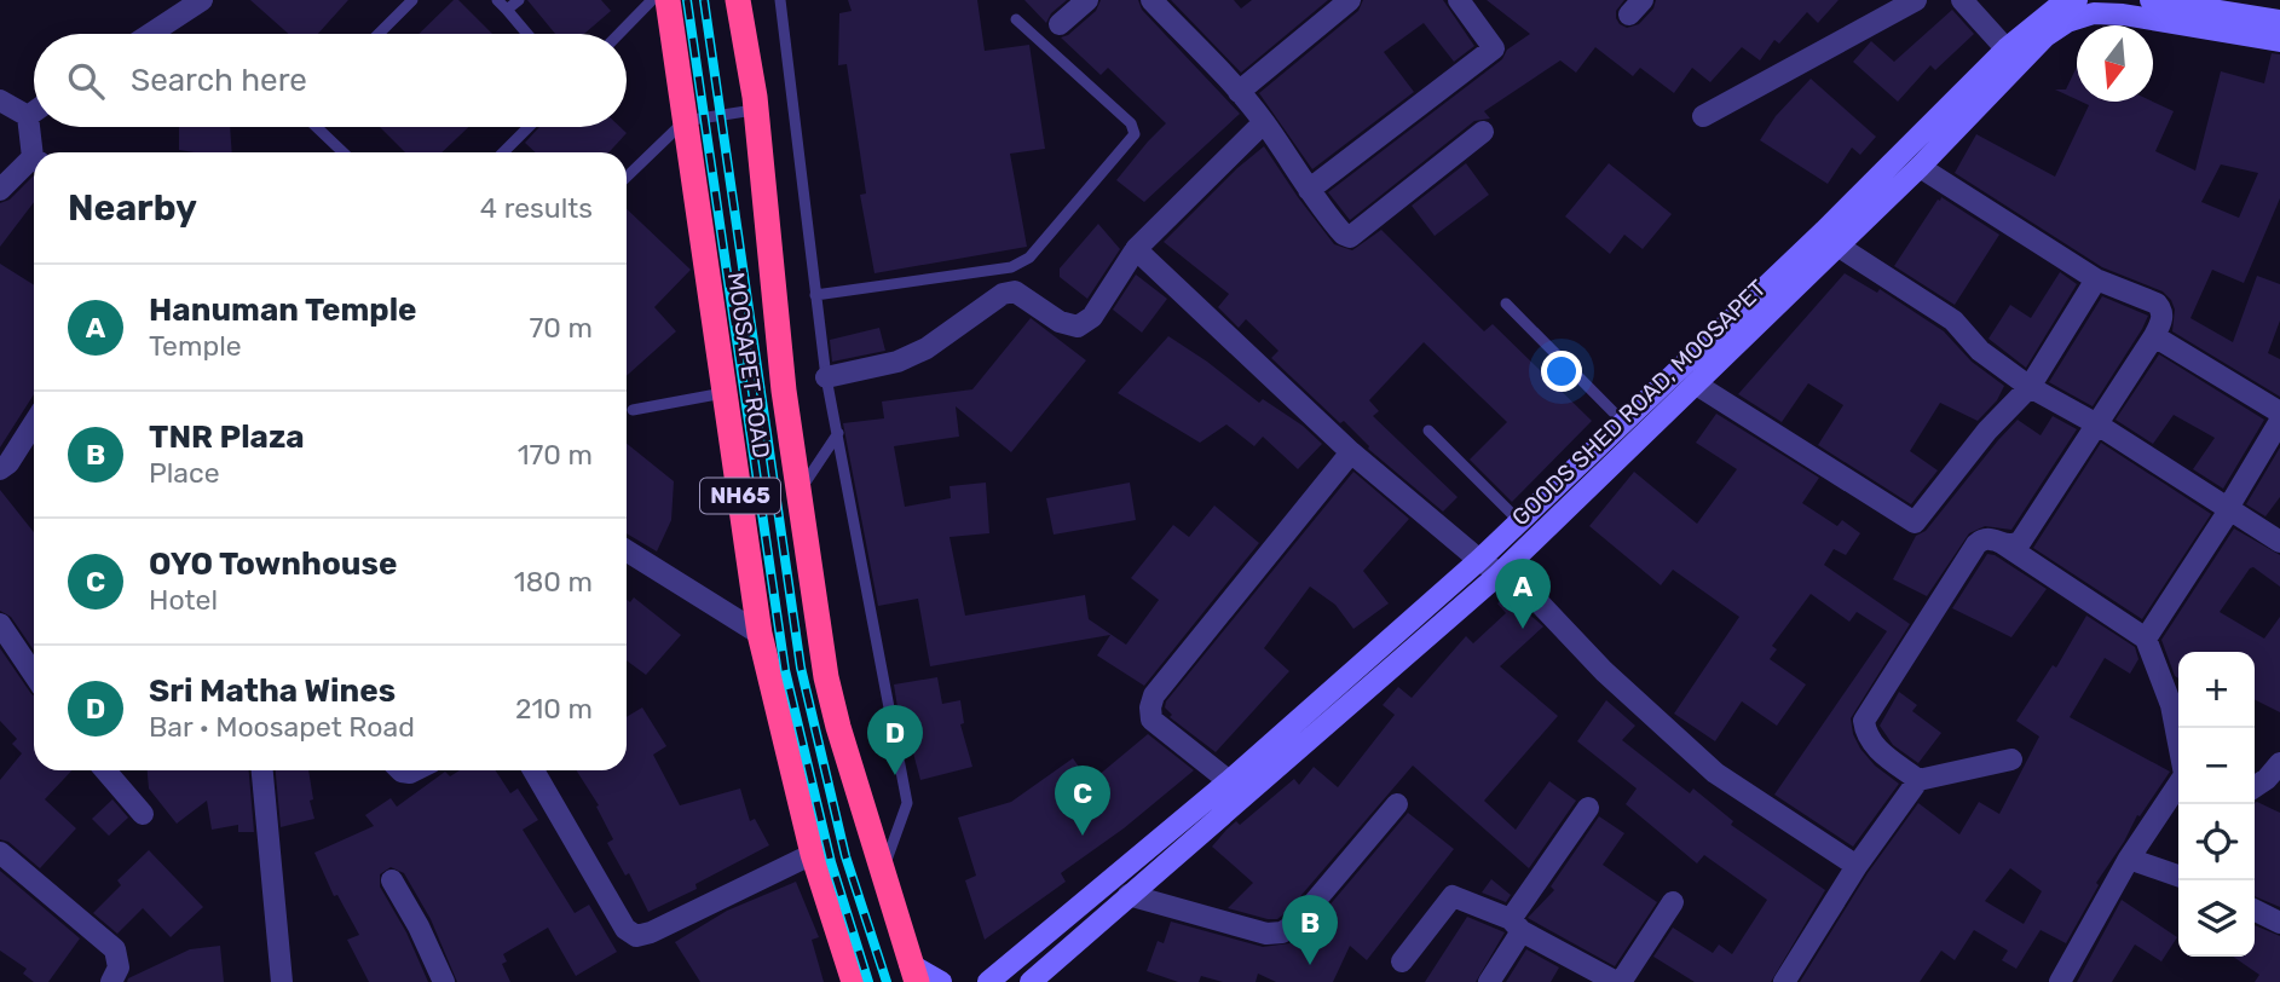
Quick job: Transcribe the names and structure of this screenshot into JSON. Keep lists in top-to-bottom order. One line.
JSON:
{"streets":{"highway":["MOOSAPET ROAD","NH65"],"street":["GOODS SHED ROAD, MOOSAPET"]},"north":"bottom","page":{"search":"Search here","heading":["Nearby","4 results"],"list":[{"mark":"A","name":"Hanuman Temple","note":"Temple","value":"70 m"},{"mark":"B","name":"TNR Plaza","note":"Place","value":"170 m"},{"mark":"C","name":"OYO Townhouse","note":"Hotel","value":"180 m"},{"mark":"D","name":"Sri Matha Wines","note":"Bar · Moosapet Road","value":"210 m"}],"pins":["A","D","C","B"],"map_buttons":["+","−"]}}
